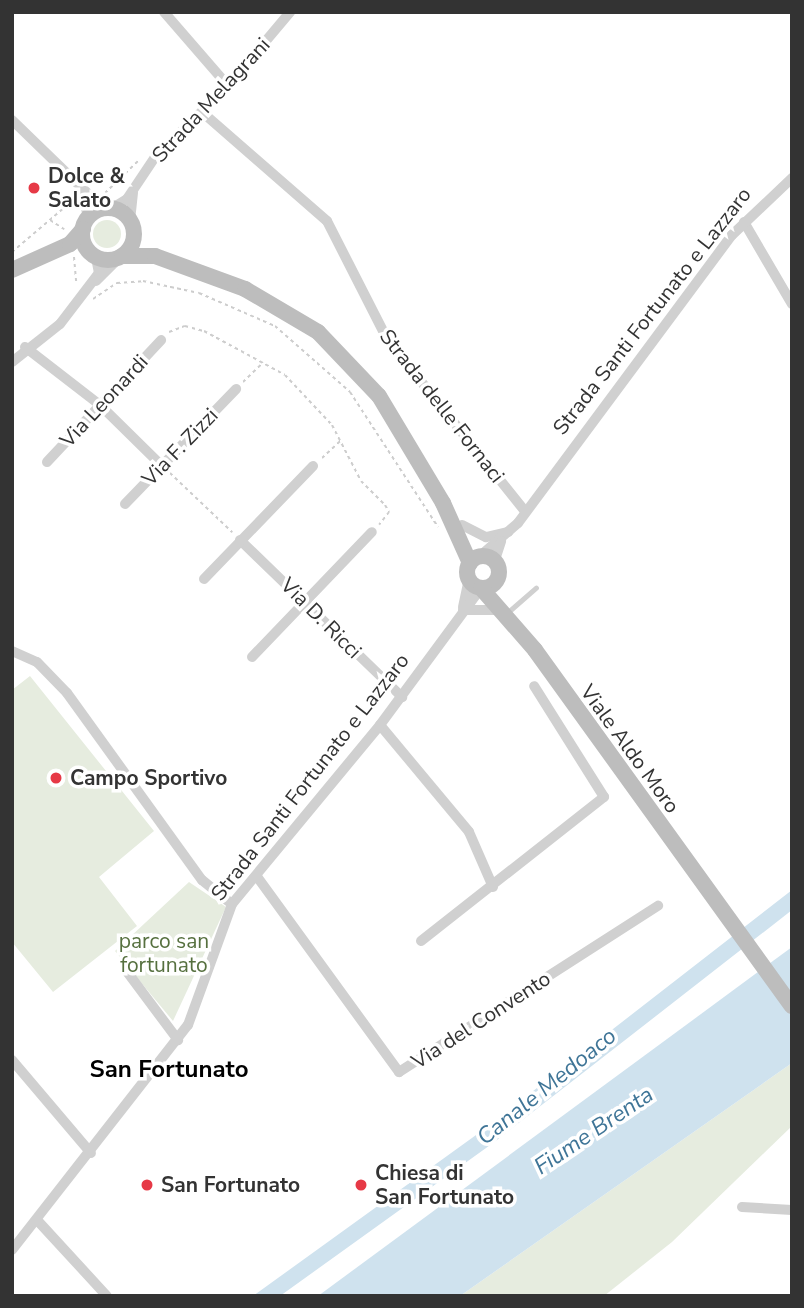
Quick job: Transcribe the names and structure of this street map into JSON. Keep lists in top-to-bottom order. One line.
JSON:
{"streets":{"main road":["Strada Santi Fortunato e Lazzaro","Viale Aldo Moro"],"street":["Strada Melagrani","Via Leonardi","Strada delle Fornaci","Via F. Zizzi","Via D. Ricci","Via del Convento"]},"crossings":[["Strada Melagrani","Strada delle Fornaci"],["Strada Melagrani","Viale Aldo Moro"],["Strada Santi Fortunato e Lazzaro","Strada delle Fornaci"],["Strada Santi Fortunato e Lazzaro","Via D. Ricci"],["Strada Santi Fortunato e Lazzaro","Viale Aldo Moro"],["Strada Santi Fortunato e Lazzaro","Via del Convento"]],"districts":["San Fortunato"],"water":["Canale Medoaco","Fiume Brenta"],"parks":["parco san fortunato"],"places":["Dolce & Salato","Campo Sportivo","San Fortunato","Chiesa di San Fortunato"]}
